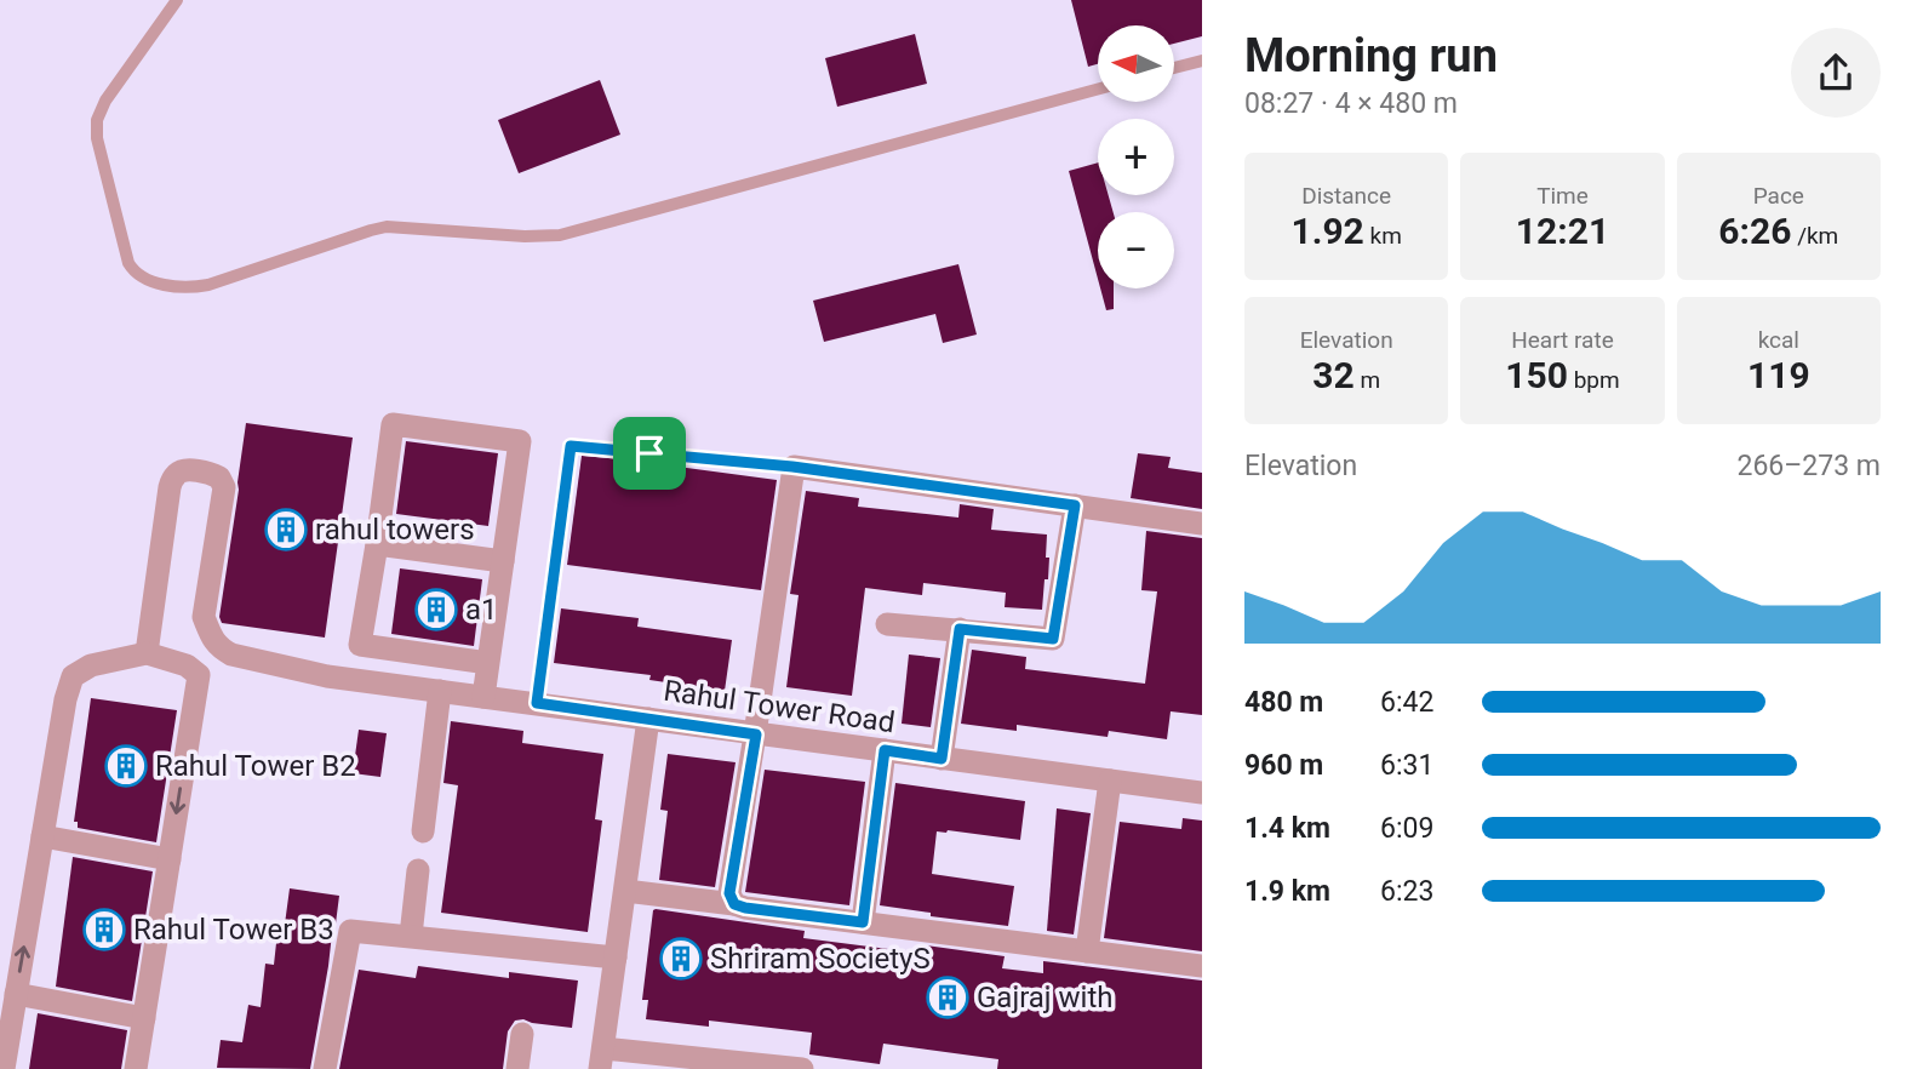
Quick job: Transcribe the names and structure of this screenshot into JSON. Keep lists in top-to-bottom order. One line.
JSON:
{"streets":{"street":["Rahul Tower Road"]},"places":{"building":["rahul towers","a1","Rahul Tower B2","Rahul Tower B3","Shriram SocietyS","Gajraj with"]},"north":"left","page":{"heading":["Morning run","08:27 · 4 × 480 m"],"map_buttons":["+","−"],"stats":[["Distance","1.92 km"],["Time","12:21"],["Pace","6:26 /km"],["Elevation","32 m"],["Heart rate","150 bpm"],["kcal","119"]],"chart":["Elevation","266–273 m"],"list":[{"name":"480 m","note":"6:42"},{"name":"960 m","note":"6:31"},{"name":"1.4 km","note":"6:09"},{"name":"1.9 km","note":"6:23"}]}}
